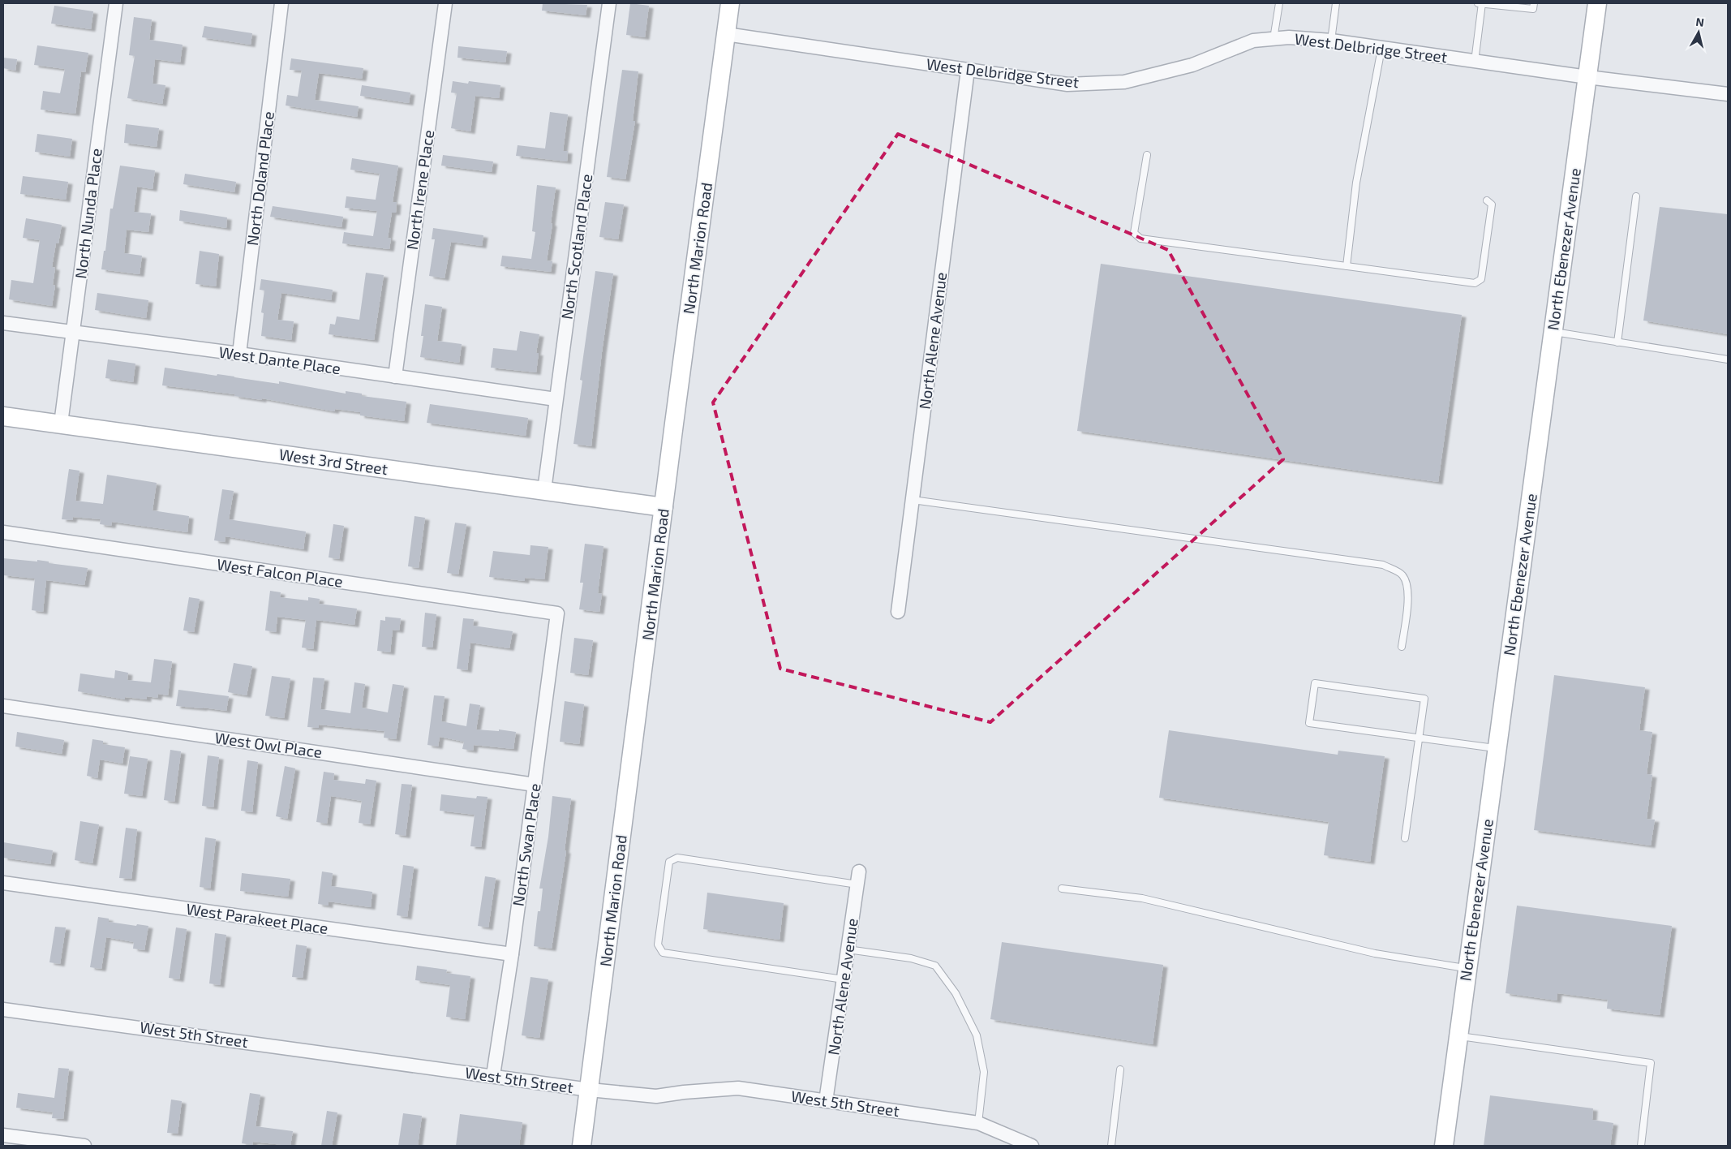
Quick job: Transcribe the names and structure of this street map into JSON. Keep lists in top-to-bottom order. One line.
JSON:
{"streets":{"street":["West Delbridge Street","North Doland Place","North Irene Place","North Nunda Place","North Scotland Place","North Marion Road","North Ebenezer Avenue","North Alene Avenue","West Dante Place","West 3rd Street","West Falcon Place","West Owl Place","North Swan Place","West Parakeet Place","West 5th Street"]},"crossings":[["West Delbridge Street","North Marion Road"],["West Delbridge Street","North Ebenezer Avenue"],["West Delbridge Street","North Alene Avenue"],["North Doland Place","West Dante Place"],["North Irene Place","West Dante Place"],["North Nunda Place","West Dante Place"],["North Nunda Place","West 3rd Street"],["North Scotland Place","West Dante Place"],["North Scotland Place","West 3rd Street"],["North Marion Road","West 3rd Street"],["North Marion Road","West 5th Street"],["North Alene Avenue","West 5th Street"],["West Falcon Place","North Swan Place"],["West Owl Place","North Swan Place"],["North Swan Place","West Parakeet Place"],["North Swan Place","West 5th Street"]],"north":"top"}
